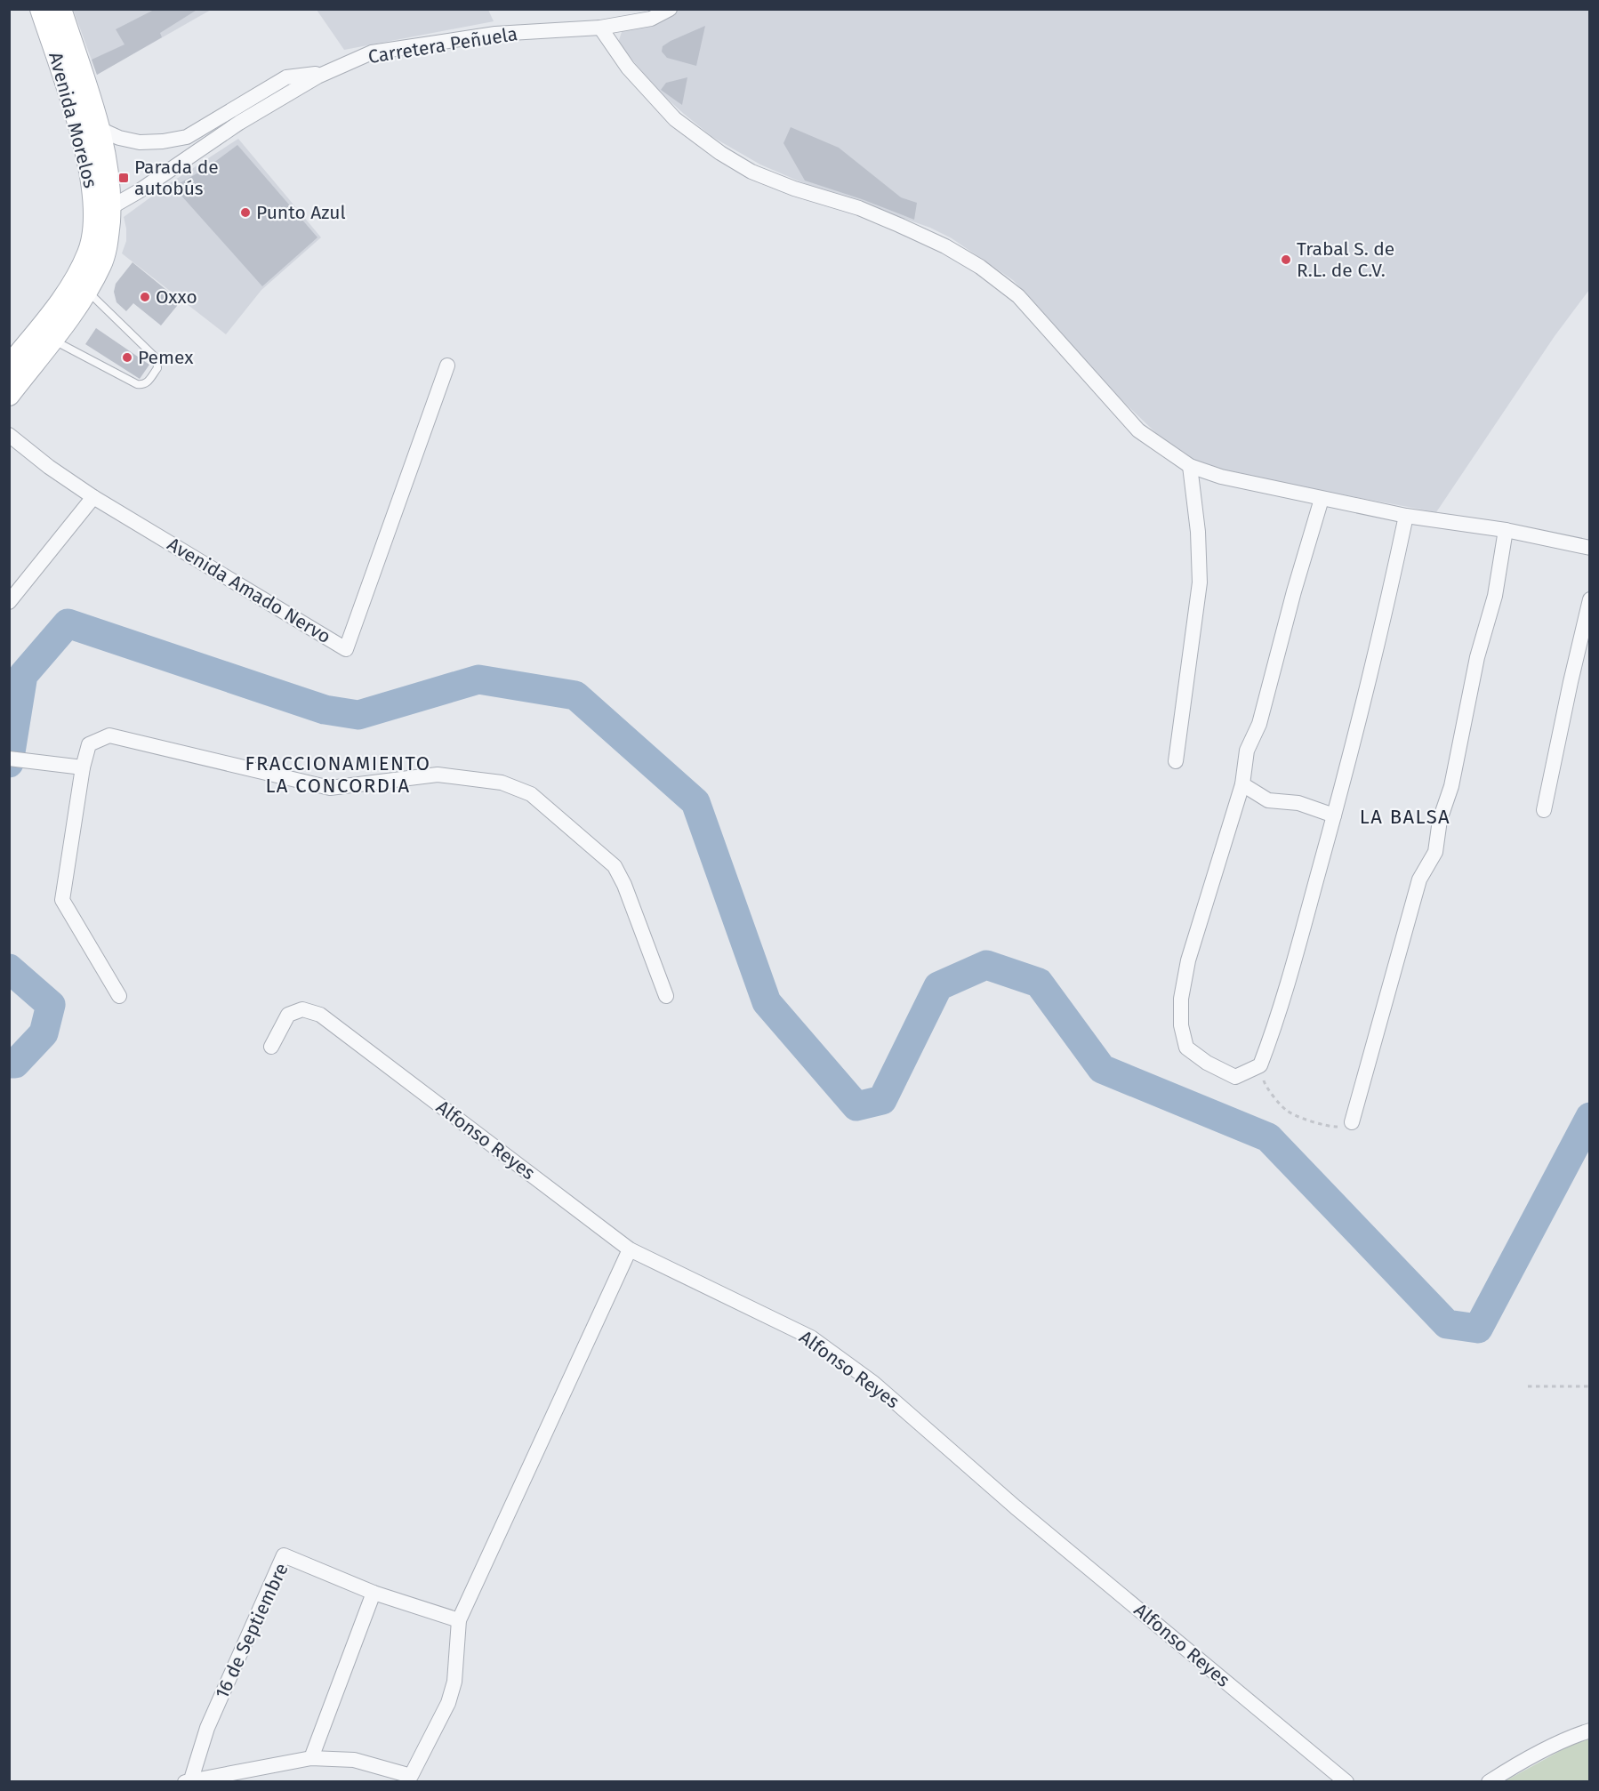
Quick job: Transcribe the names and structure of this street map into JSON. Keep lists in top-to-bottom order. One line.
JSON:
{"streets":{"main road":["Avenida Morelos"],"street":["Carretera Peñuela","Avenida Amado Nervo","Alfonso Reyes","16 de Septiembre"]},"crossings":[["Carretera Peñuela","Avenida Morelos"]],"districts":["FRACCIONAMIENTO LA CONCORDIA","LA BALSA"],"places":{"transit":["Parada de autobús"],"other":["Punto Azul","Trabal S. de R.L. de C.V.","Oxxo","Pemex"]}}
